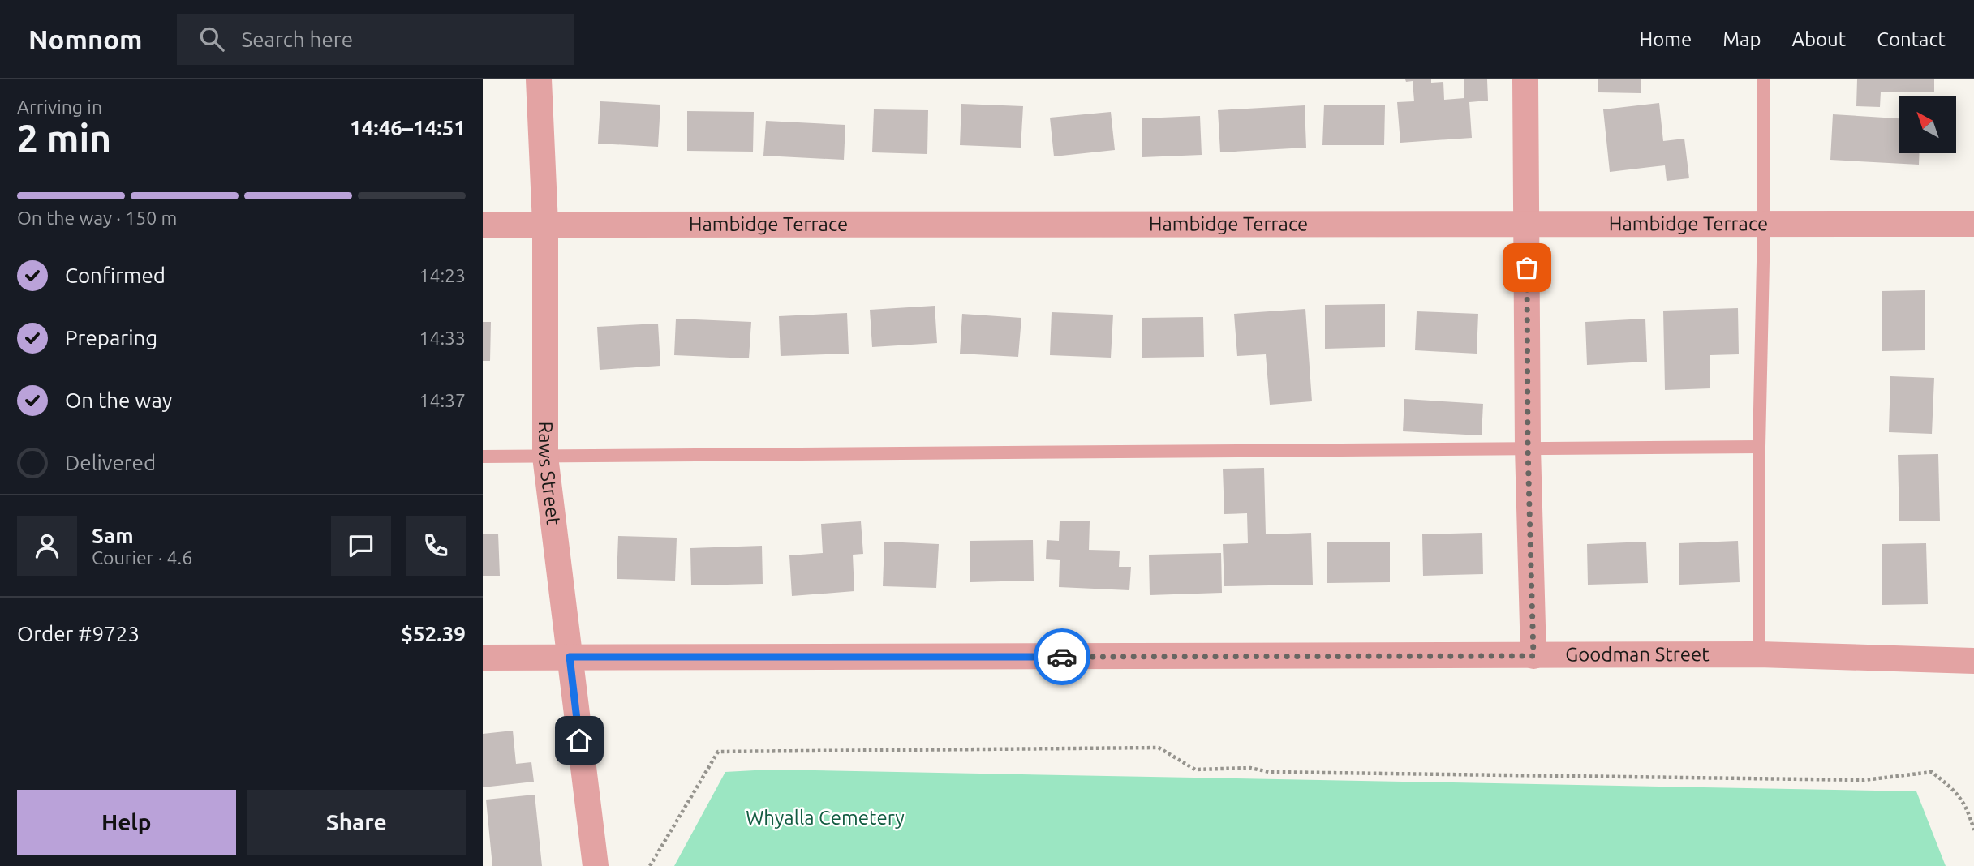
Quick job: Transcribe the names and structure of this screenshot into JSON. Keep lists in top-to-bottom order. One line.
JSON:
{"streets":{"street":["Hambidge Terrace","Raws Street","Goodman Street"]},"crossings":[["Hambidge Terrace","Raws Street"],["Raws Street","Goodman Street"]],"parks":["Whyalla Cemetery"],"north":"top left","page":{"header":"Nomnom","search":"Search here","nav":["Home","Map","About","Contact"],"heading":["2 min","Arriving in","14:46–14:51"],"panel":["Sam","Courier · 4.6","Order #9723","$52.39"],"bar":"On the way · 150 m","list":[["Confirmed","14:23"],["Preparing","14:33"],["On the way","14:37"],"Delivered"],"buttons":["Help","Share"]}}
